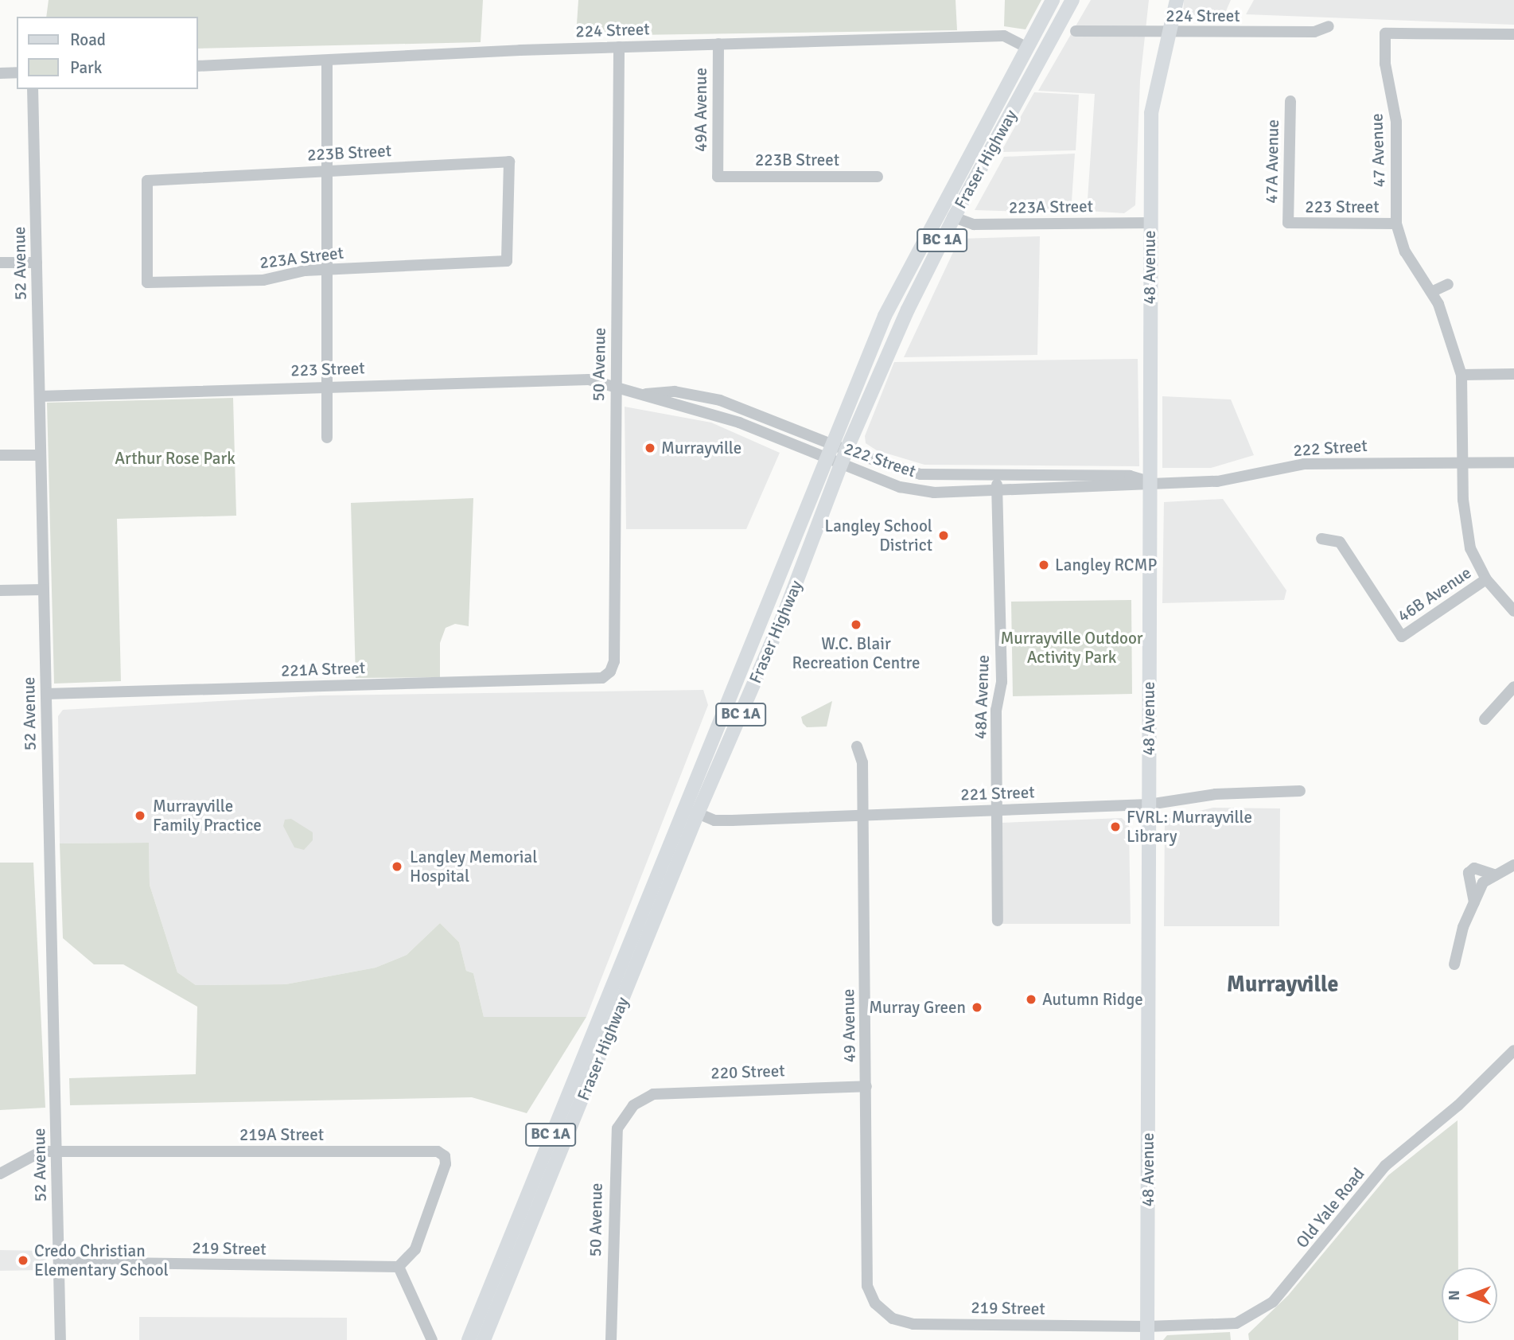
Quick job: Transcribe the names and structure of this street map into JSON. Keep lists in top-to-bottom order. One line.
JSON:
{"streets":{"main road":["Fraser Highway","BC 1A","48 Avenue"],"street":["224 Street","49A Avenue","47 Avenue","223B Street","47A Avenue","223A Street","223 Street","52 Avenue","50 Avenue","222 Street","46B Avenue","221A Street","48A Avenue","221 Street","49 Avenue","220 Street","219A Street","Old Yale Road","219 Street"]},"crossings":[["224 Street","49A Avenue"],["224 Street","Fraser Highway"],["224 Street","48 Avenue"],["224 Street","50 Avenue"],["49A Avenue","223B Street"],["47 Avenue","223 Street"],["47 Avenue","222 Street"],["223B Street","223A Street"],["Fraser Highway","223A Street"],["Fraser Highway","222 Street"],["Fraser Highway","221 Street"],["47A Avenue","223 Street"],["223A Street","48 Avenue"],["223 Street","52 Avenue"],["223 Street","50 Avenue"],["223 Street","222 Street"],["52 Avenue","221A Street"],["52 Avenue","219A Street"],["52 Avenue","219 Street"],["48 Avenue","222 Street"],["48 Avenue","221 Street"],["48 Avenue","Old Yale Road"],["48 Avenue","219 Street"],["50 Avenue","222 Street"],["50 Avenue","221A Street"],["50 Avenue","220 Street"],["222 Street","48A Avenue"],["48A Avenue","221 Street"],["221 Street","49 Avenue"],["49 Avenue","220 Street"],["49 Avenue","219 Street"],["219A Street","219 Street"],["Old Yale Road","219 Street"]],"districts":["Murrayville"],"parks":["Arthur Rose Park","Murrayville Outdoor Activity Park"],"places":["Murrayville","Langley School District","Langley RCMP","W.C. Blair Recreation Centre","Murrayville Family Practice","FVRL: Murrayville Library","Langley Memorial Hospital","Autumn Ridge","Murray Green","Credo Christian Elementary School"],"legend":["Road","Park"],"north":"left"}
